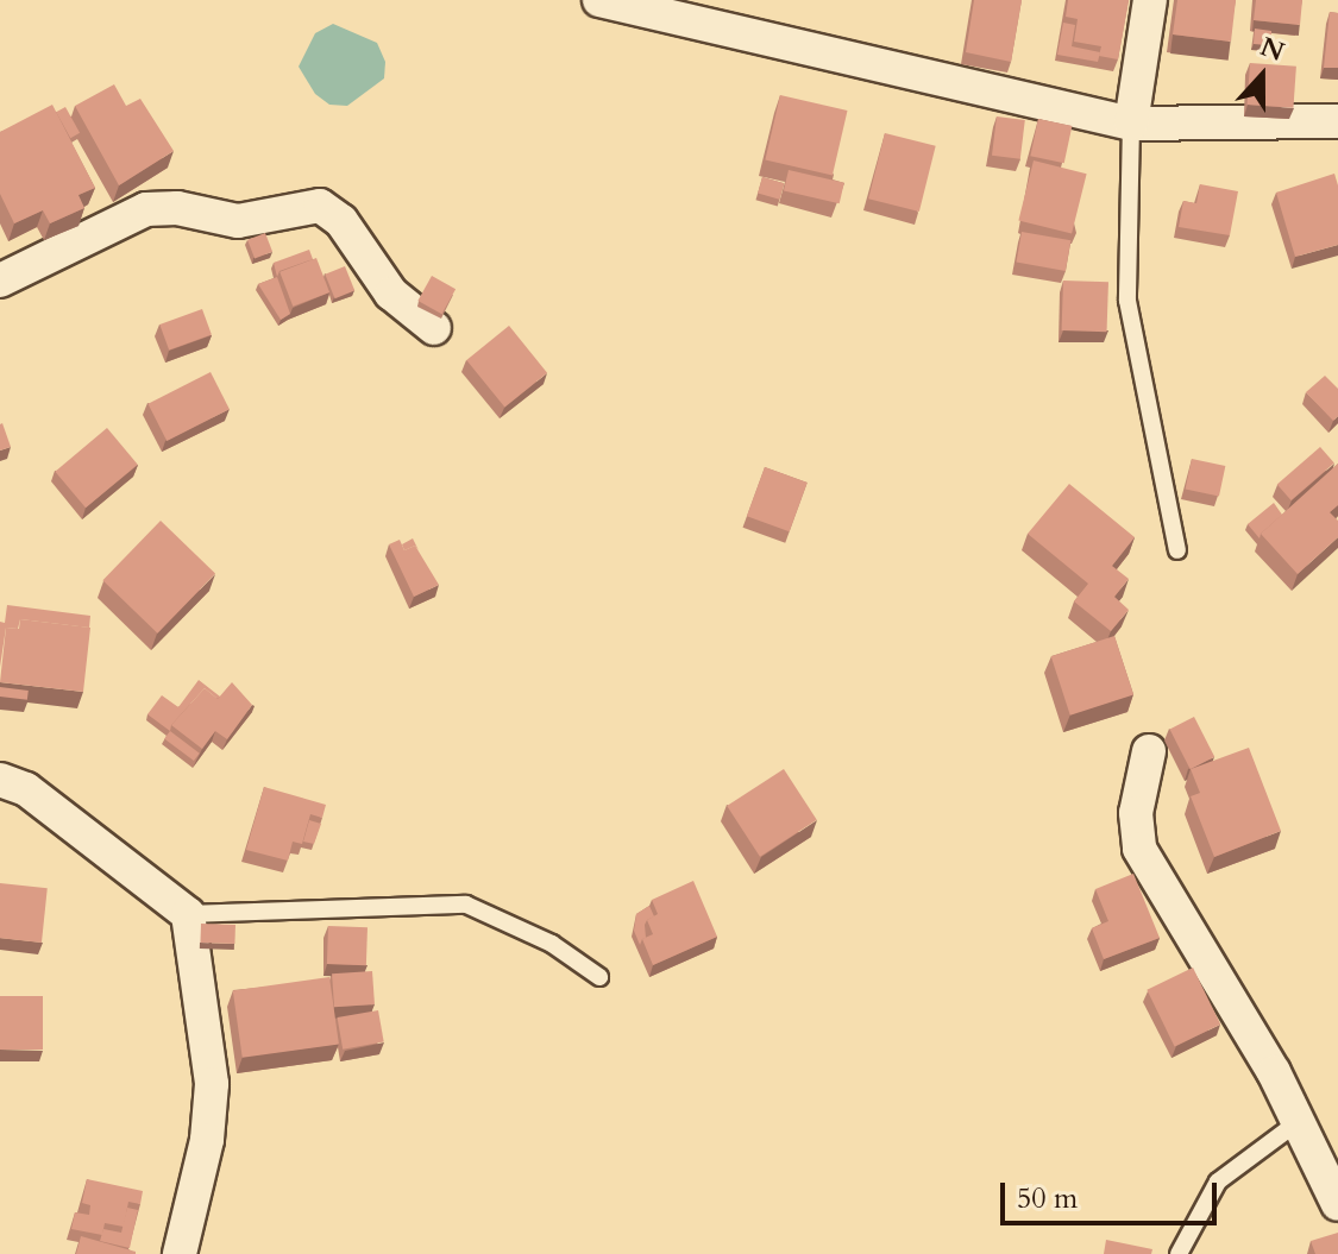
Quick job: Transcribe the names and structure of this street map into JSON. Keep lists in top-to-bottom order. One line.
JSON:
{"scale_bar":"50 m","north":"top"}
